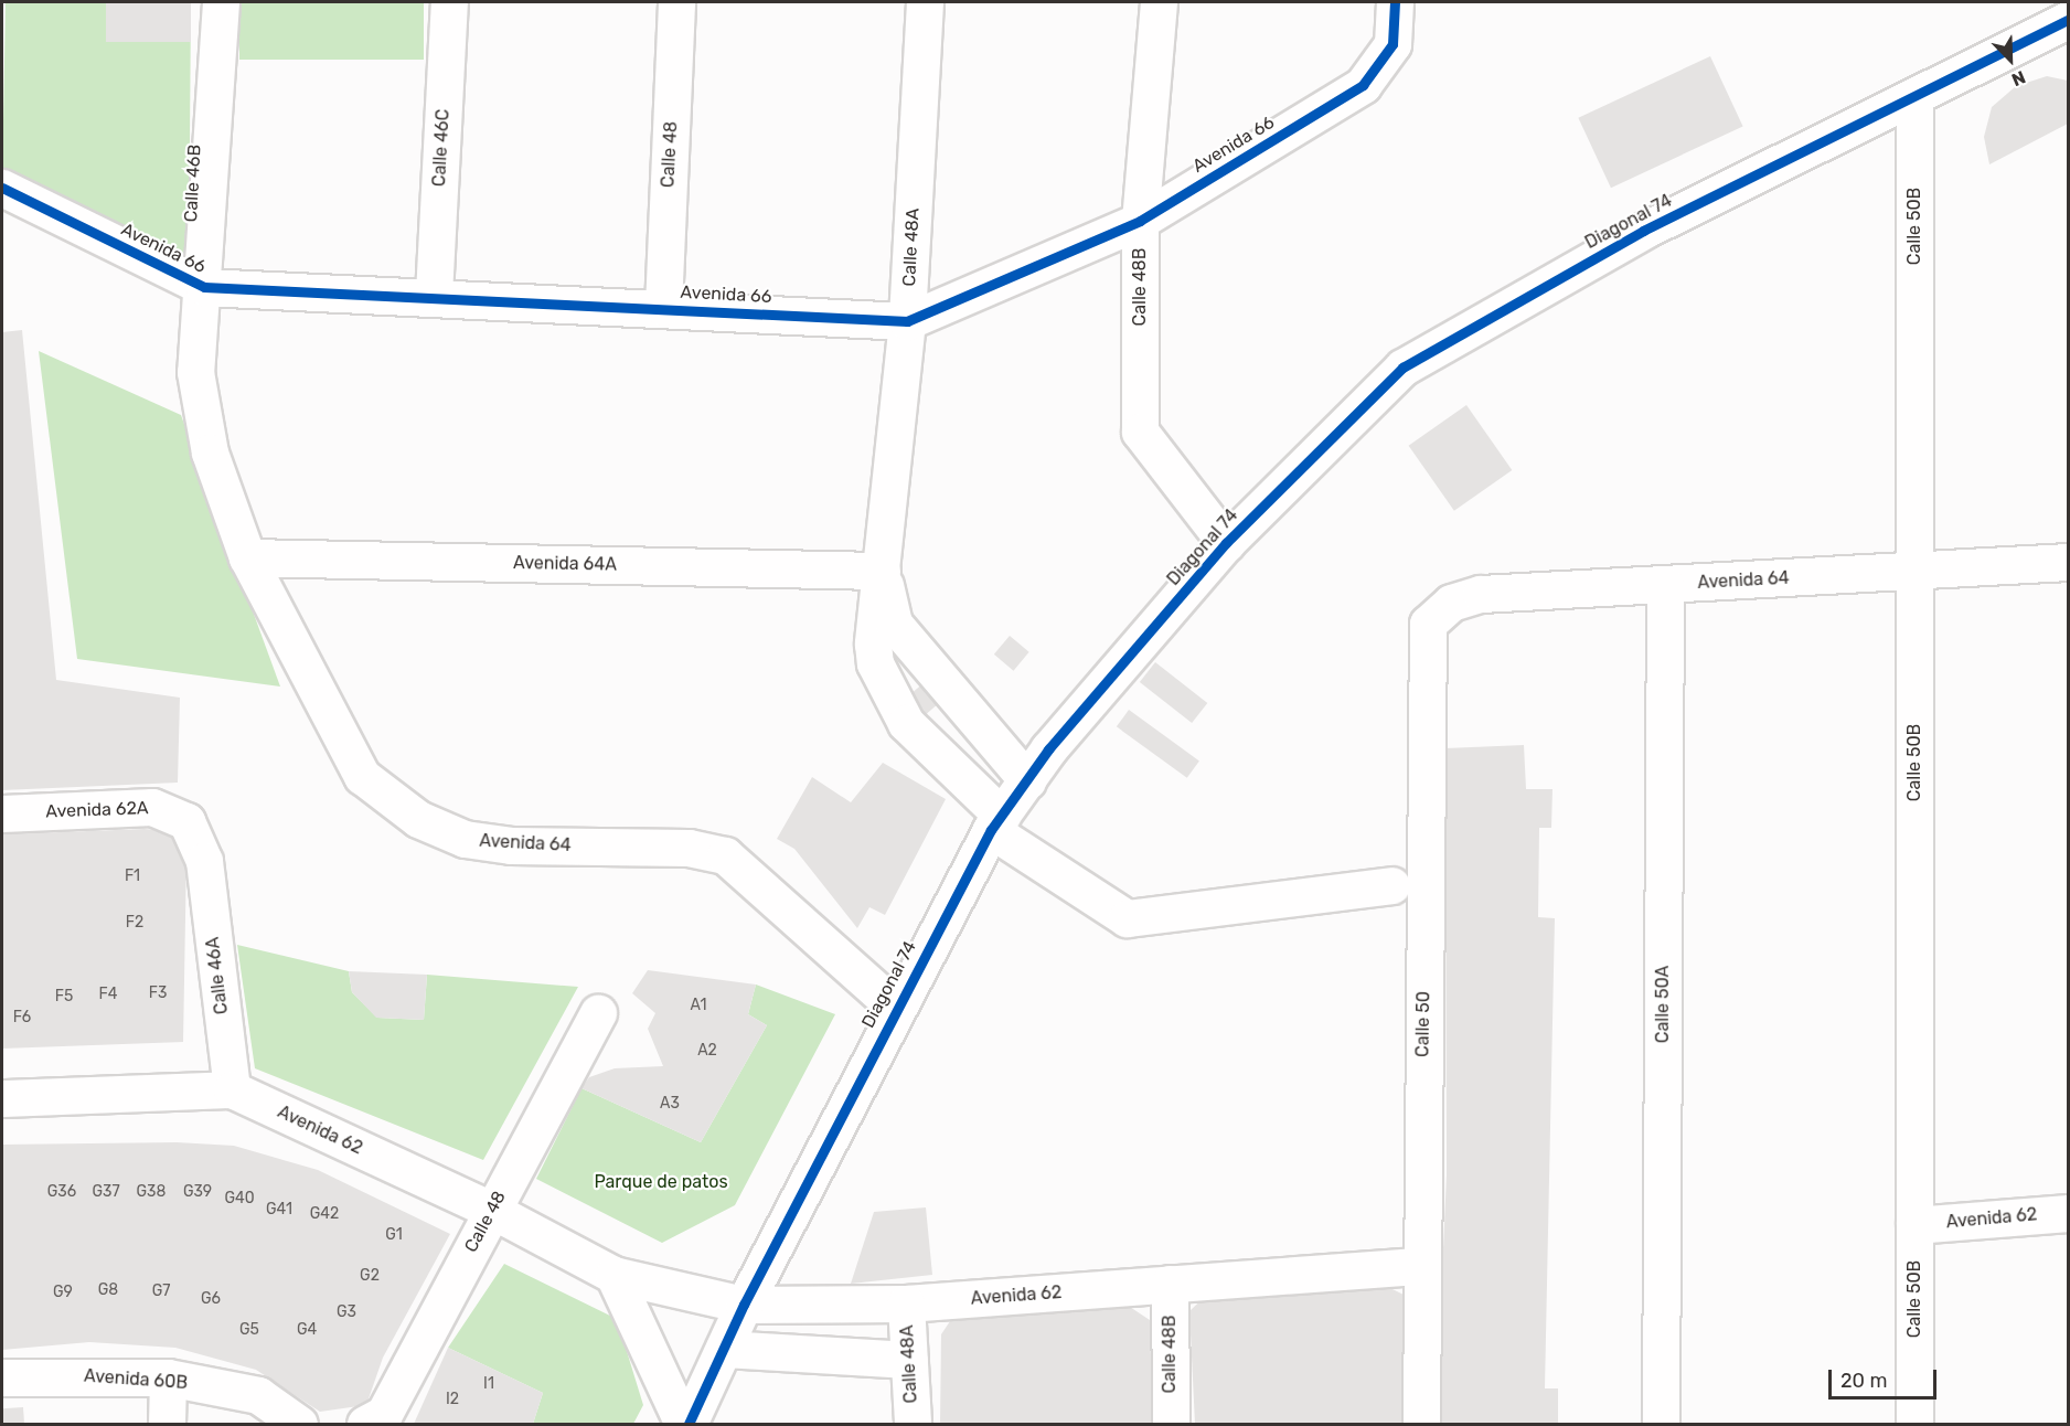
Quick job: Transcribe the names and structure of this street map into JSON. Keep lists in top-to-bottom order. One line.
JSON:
{"streets":{"street":["Avenida 66","Calle 46C","Calle 48","Calle 46B","Diagonal 74","Calle 50B","Calle 48A","Calle 48B","Avenida 64A","Avenida 64","Avenida 62A","Calle 46A","Calle 50A","Calle 50","Avenida 62","Avenida 60B"]},"crossings":[["Avenida 66","Calle 46C"],["Avenida 66","Calle 48"],["Avenida 66","Calle 46B"],["Avenida 66","Calle 48A"],["Avenida 66","Calle 48B"],["Calle 48","Avenida 62"],["Calle 46B","Avenida 64A"],["Calle 46B","Avenida 64"],["Diagonal 74","Calle 50B"],["Diagonal 74","Calle 48A"],["Diagonal 74","Calle 48B"],["Diagonal 74","Avenida 64"],["Diagonal 74","Avenida 62"],["Calle 50B","Avenida 64"],["Calle 50B","Avenida 62"],["Calle 48A","Avenida 64A"],["Calle 48A","Avenida 62"],["Calle 48B","Avenida 62"],["Avenida 64A","Avenida 64"],["Avenida 64","Calle 50A"],["Avenida 64","Calle 50"],["Avenida 62A","Calle 46A"],["Calle 46A","Avenida 62"],["Calle 50","Avenida 62"]],"parks":["Parque de patos"],"house_numbers":["F1","F2","F3","F4","F5","A1","F6","A2","A3","G36","G37","G38","G39","G40","G41","G42","G1","G2","G8","G7","G9","G6","G3","G5","G4","I1","I2"],"scale_bar":"20 m","north":"bottom right"}
